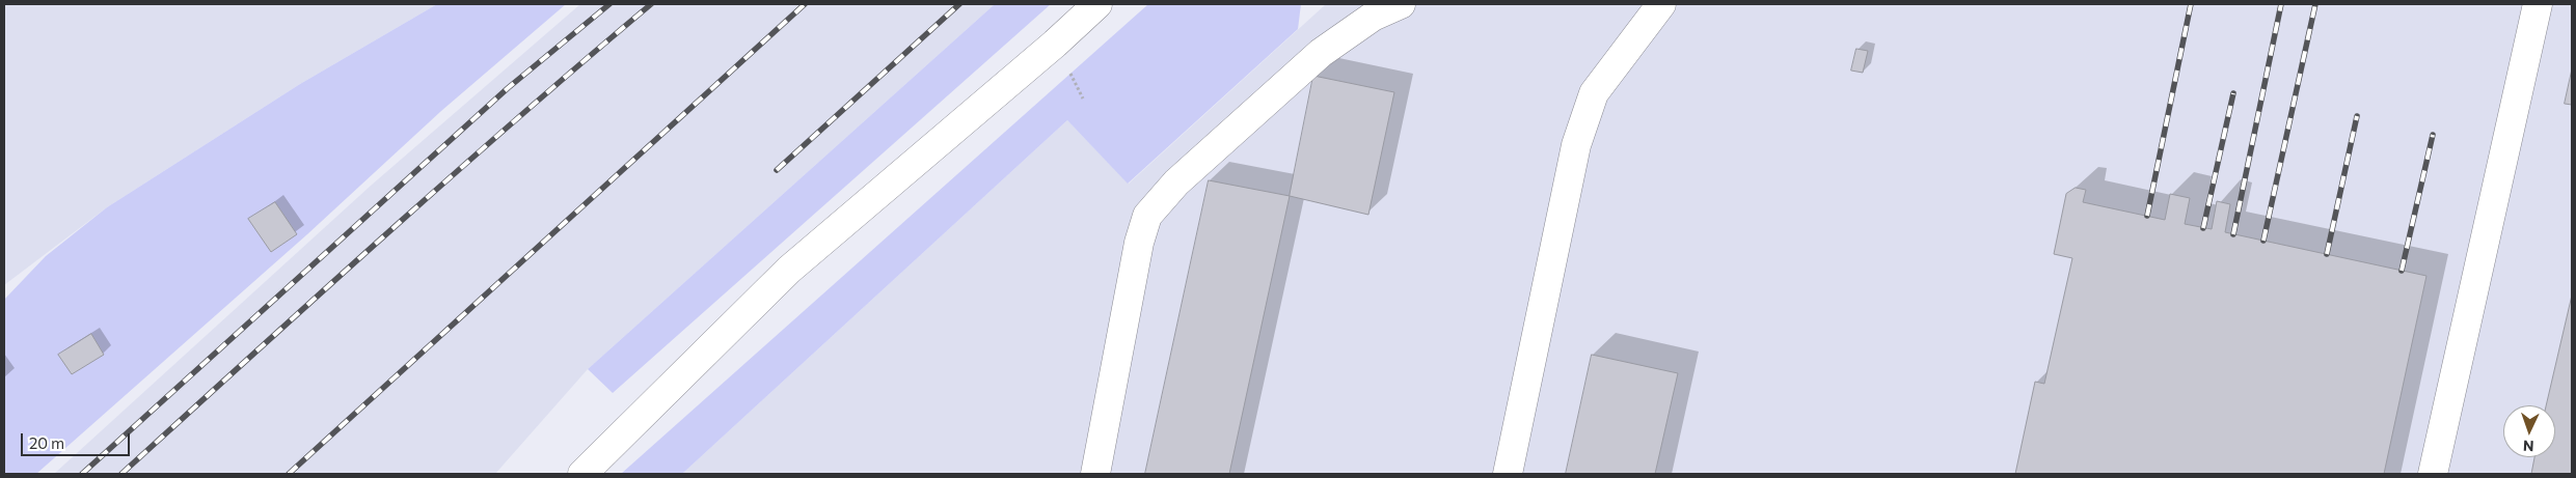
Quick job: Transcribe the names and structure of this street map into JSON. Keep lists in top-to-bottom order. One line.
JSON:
{"scale_bar":"20 m","north":"bottom"}
